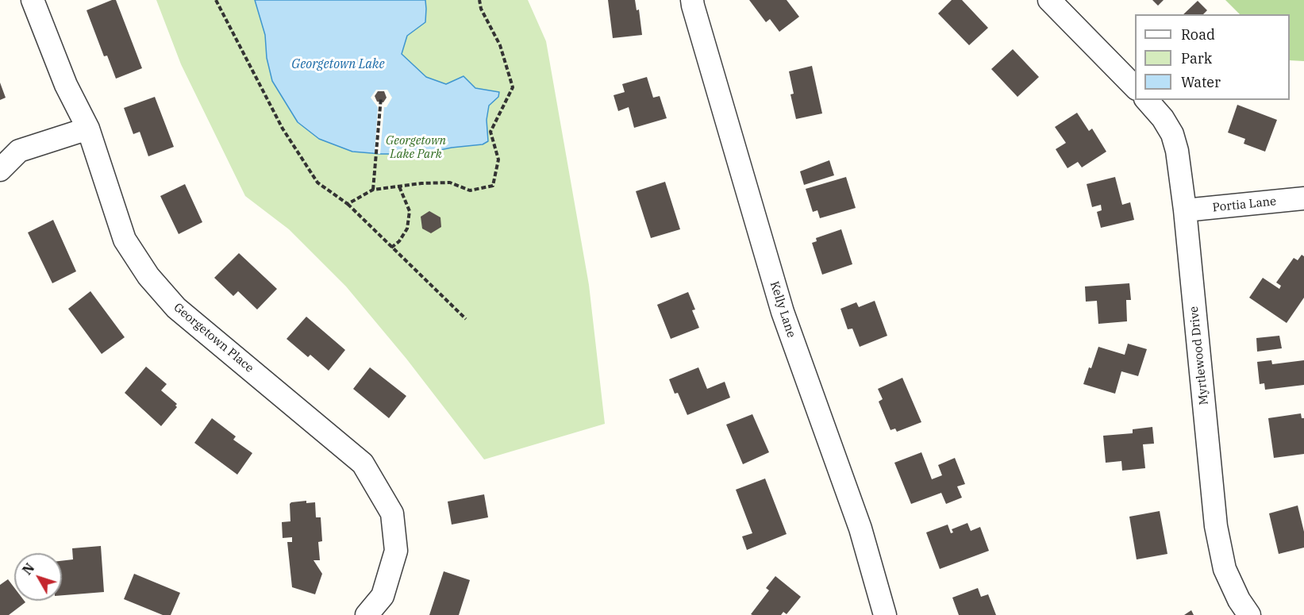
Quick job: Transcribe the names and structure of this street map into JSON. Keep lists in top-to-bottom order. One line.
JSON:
{"streets":{"street":["Portia Lane","Kelly Lane","Georgetown Place","Myrtlewood Drive"]},"crossings":[["Portia Lane","Myrtlewood Drive"]],"water":["Georgetown Lake"],"parks":["Georgetown Lake Park"],"legend":["Road","Park","Water"],"north":"top left"}
